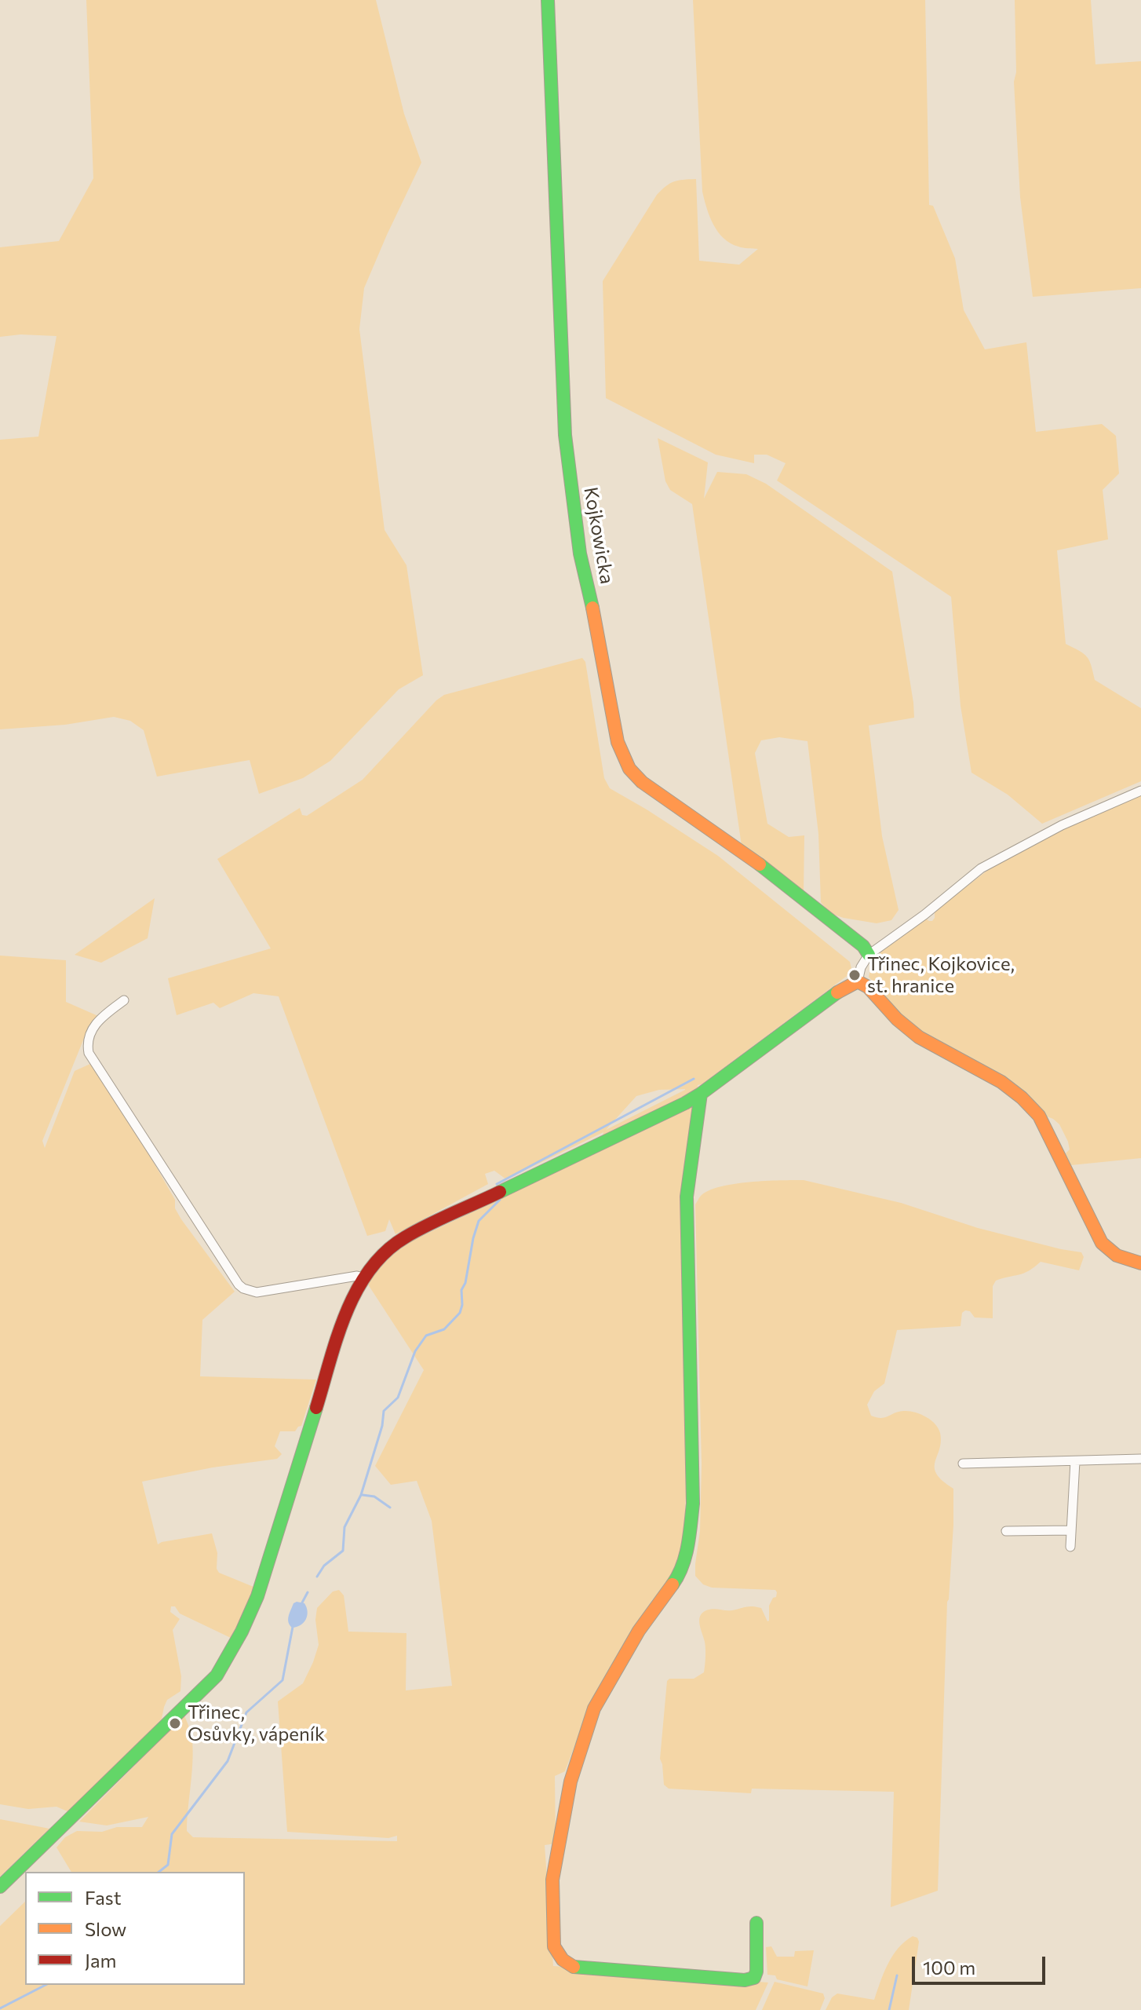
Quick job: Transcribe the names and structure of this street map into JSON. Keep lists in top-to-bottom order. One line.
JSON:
{"streets":{"street":["Kojkowicka"]},"places":["Třinec, Kojkovice, st. hranice","Třinec, Osůvky, vápeník"],"legend":["Fast","Slow","Jam"],"scale_bar":"100 m"}
